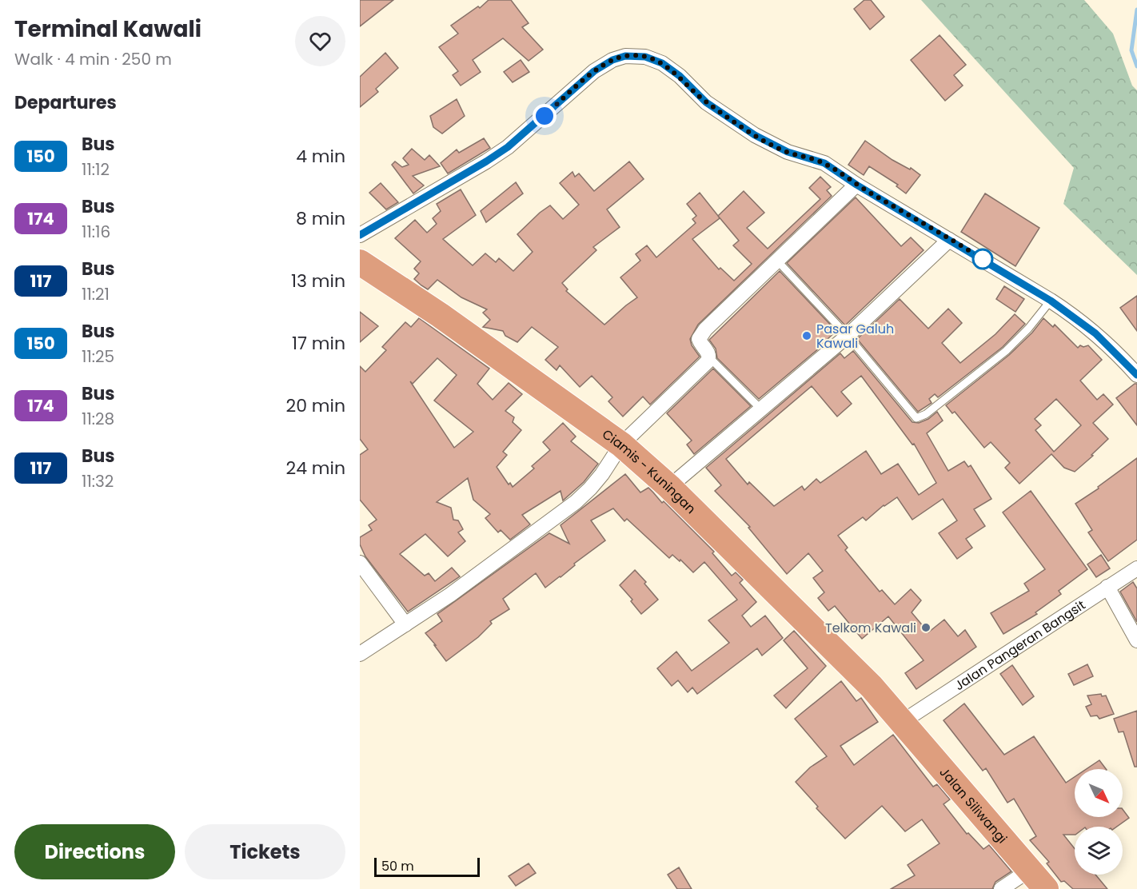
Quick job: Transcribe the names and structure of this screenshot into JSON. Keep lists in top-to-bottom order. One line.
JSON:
{"streets":{"highway":["Ciamis - Kuningan","Jalan Siliwangi"],"street":["Jalan Pangeran Bangsit"]},"crossings":[["Ciamis - Kuningan","Jalan Pangeran Bangsit"],["Ciamis - Kuningan","Jalan Siliwangi"],["Jalan Pangeran Bangsit","Jalan Siliwangi"]],"places":["Pasar Galuh Kawali","Telkom Kawali"],"lines":["bus line 150"],"scale_bar":"50 m","north":"bottom right","page":{"heading":[["Terminal Kawali","Walk · 4 min · 250 m"],"Departures"],"list":[{"mark":"150","name":"Bus","note":"11:12","value":"4 min"},{"mark":"174","name":"Bus","note":"11:16","value":"8 min"},{"mark":"117","name":"Bus","note":"11:21","value":"13 min"},{"mark":"150","name":"Bus","note":"11:25","value":"17 min"},{"mark":"174","name":"Bus","note":"11:28","value":"20 min"},{"mark":"117","name":"Bus","note":"11:32","value":"24 min"}],"buttons":["Directions","Tickets"],"scale":"50 m"}}
